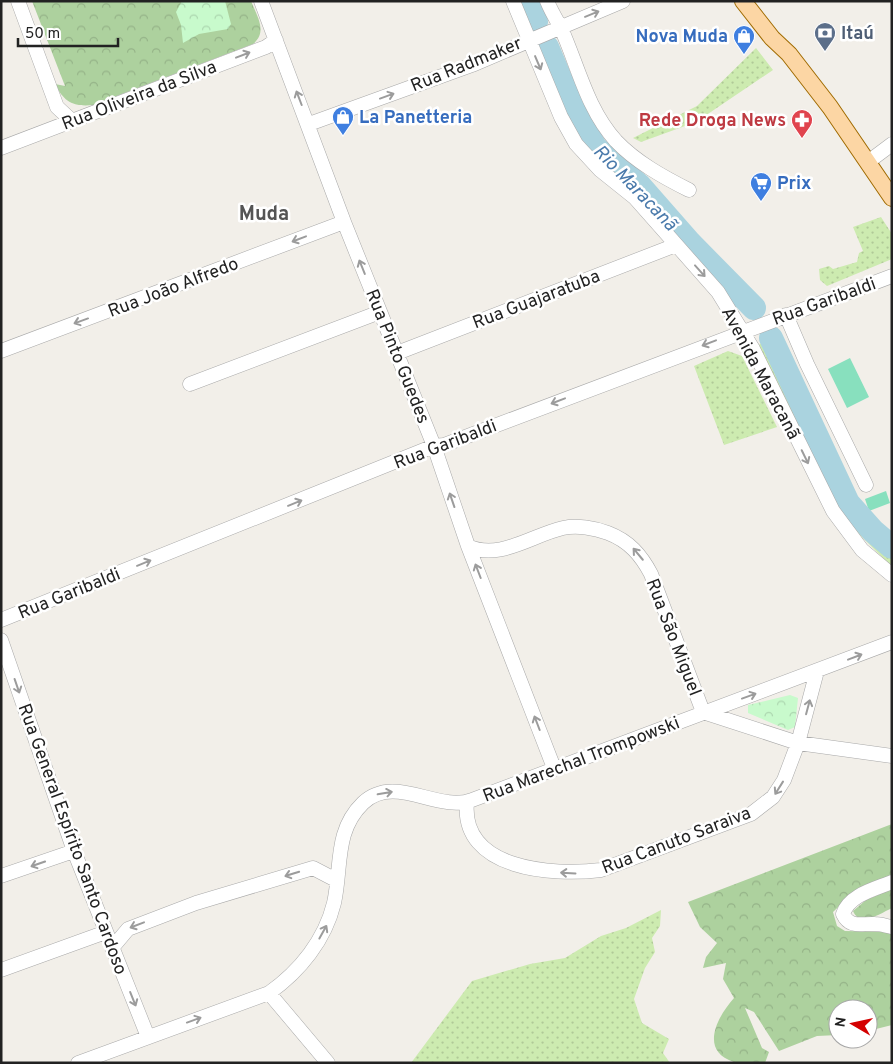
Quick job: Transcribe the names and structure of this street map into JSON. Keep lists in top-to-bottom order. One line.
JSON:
{"streets":{"street":["Rua Radmaker","Rua Oliveira da Silva","Rua João Alfredo","Rua Guajaratuba","Rua Garibaldi","Rua Pinto Guedes","Avenida Maracanã","Rua São Miguel","Rua Marechal Trompowski","Rua General Espírito Santo Cardoso","Rua Canuto Saraiva"]},"crossings":[["Rua Radmaker","Rua Pinto Guedes"],["Rua Radmaker","Avenida Maracanã"],["Rua Oliveira da Silva","Rua Pinto Guedes"],["Rua João Alfredo","Rua Pinto Guedes"],["Rua Guajaratuba","Rua Pinto Guedes"],["Rua Guajaratuba","Avenida Maracanã"],["Rua Garibaldi","Rua Pinto Guedes"],["Rua Garibaldi","Avenida Maracanã"],["Rua Pinto Guedes","Rua São Miguel"],["Rua Pinto Guedes","Rua Marechal Trompowski"],["Rua São Miguel","Rua Marechal Trompowski"],["Rua São Miguel","Rua Canuto Saraiva"],["Rua Marechal Trompowski","Rua Canuto Saraiva"]],"one_way":["Rua Radmaker","Rua Oliveira da Silva","Rua Pinto Guedes","Rua São Miguel","Rua Marechal Trompowski","Rua General Espírito Santo Cardoso"],"districts":["Muda"],"water":["Rio Maracanã"],"places":{"bank":["Itaú"],"shop":["Nova Muda","La Panetteria"],"pharmacy":["Rede Droga News"],"supermarket":["Prix"]},"scale_bar":"50 m","north":"left"}
